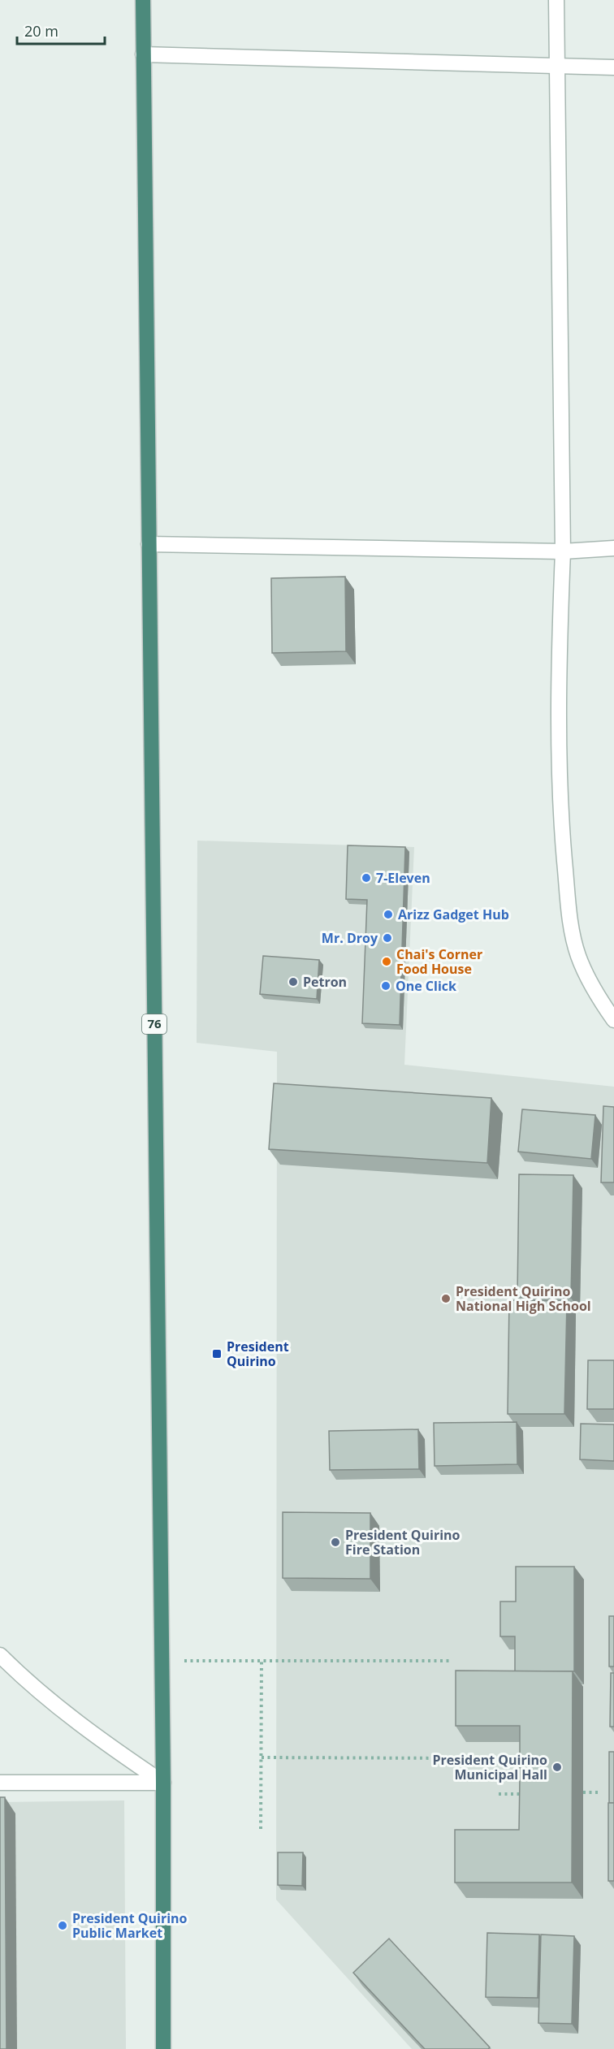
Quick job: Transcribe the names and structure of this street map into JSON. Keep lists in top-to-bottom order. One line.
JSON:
{"streets":{"highway":["76"]},"places":{"other":["7-Eleven","Arizz Gadget Hub","Mr. Droy","Chai's Corner Food House","Petron","One Click","President Quirino National High School","President Quirino Fire Station","President Quirino Municipal Hall","President Quirino Public Market"],"transit":["President Quirino"]},"scale_bar":"20 m"}
